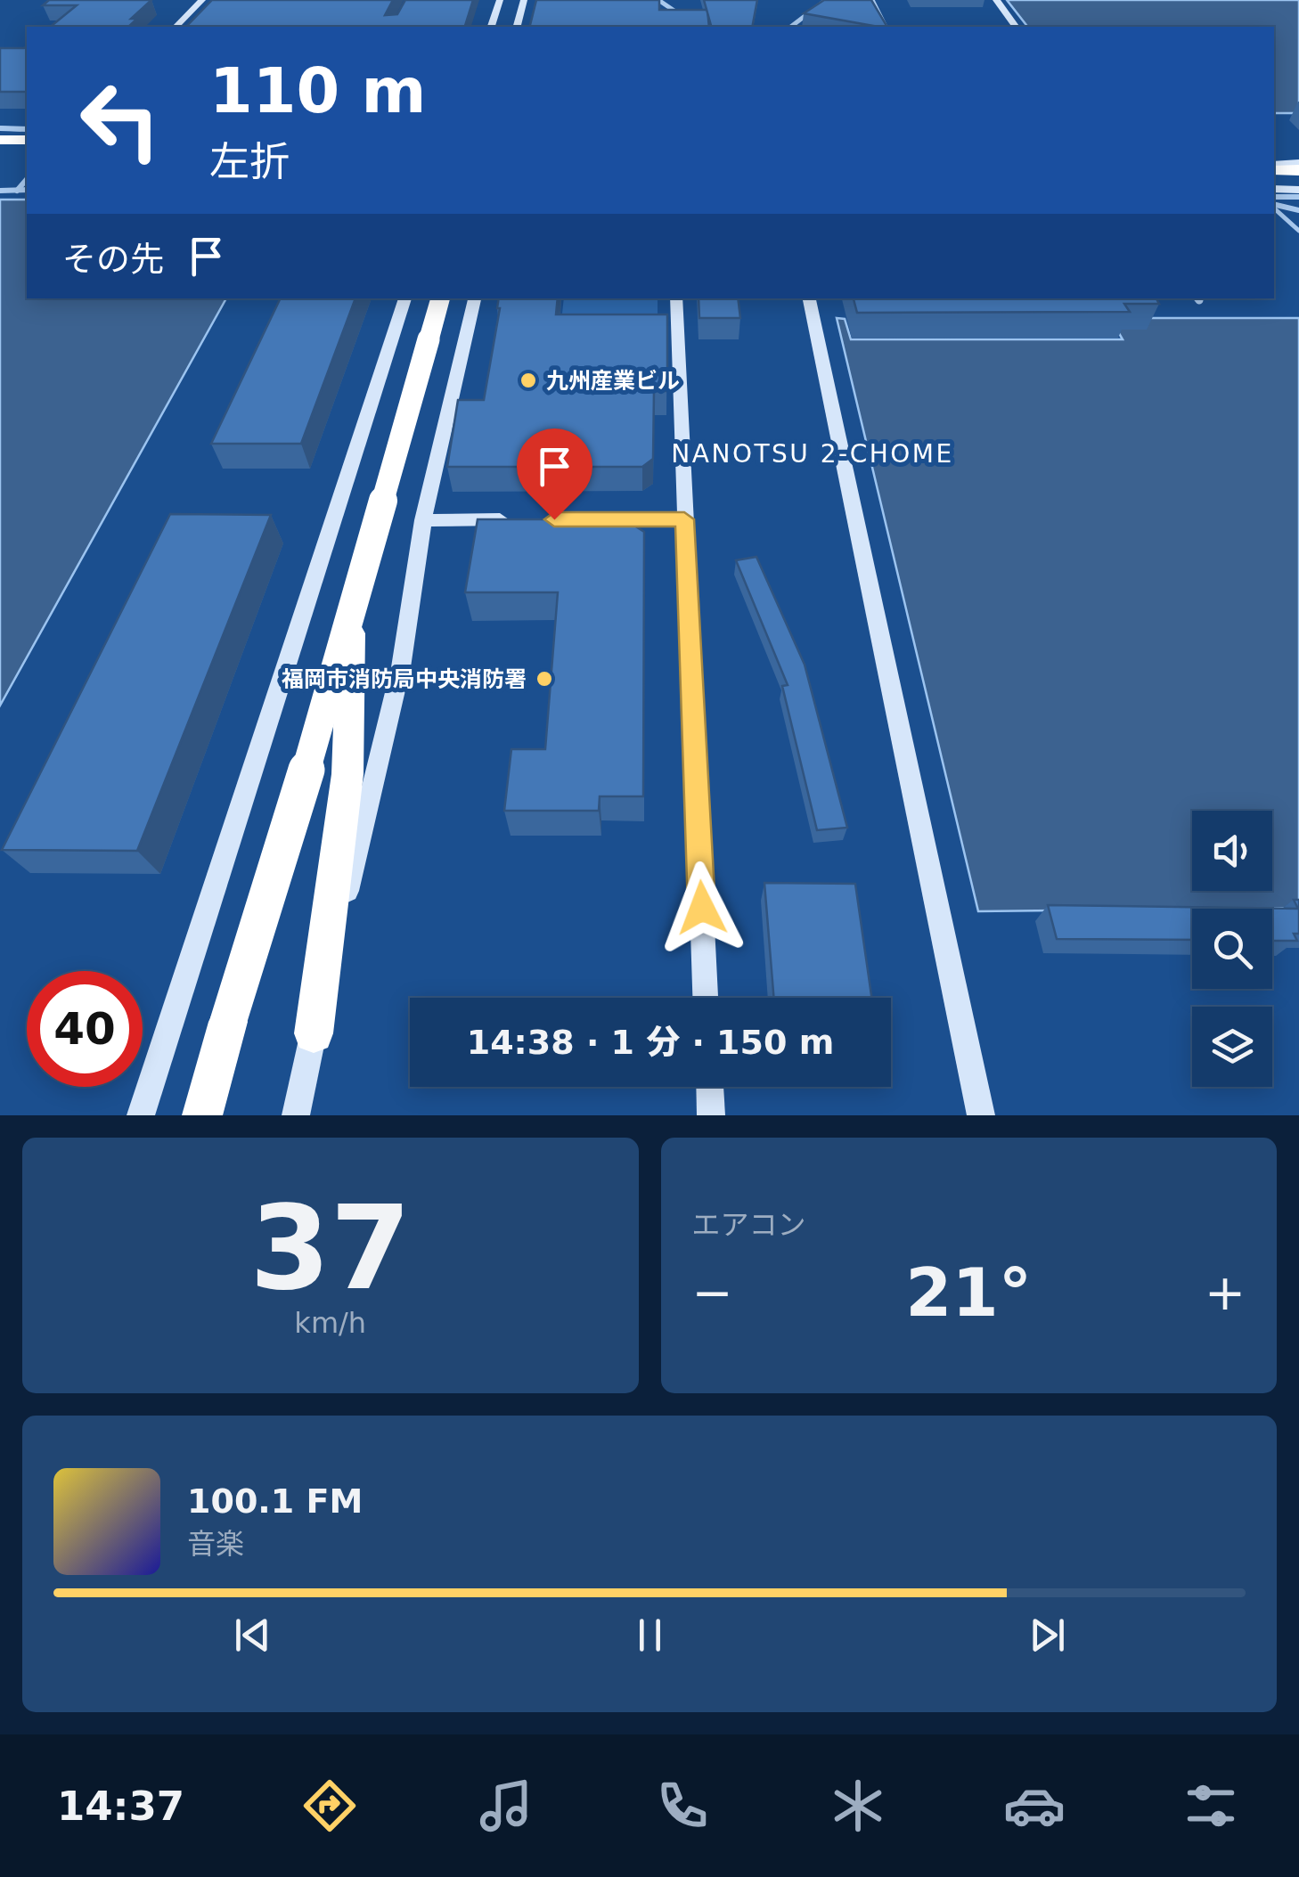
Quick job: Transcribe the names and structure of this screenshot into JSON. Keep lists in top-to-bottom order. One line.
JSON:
{"districts":["NANOTSU 2-CHOME"],"places":["九州産業ビル","福岡市消防局中央消防署"],"page":{"turn":["110 m","左折"],"then":"その先","limit":"40","trip":"14:38 · 1 分 · 150 m","tile":[["37","km/h"],"エアコン"],"heat":["−","21°","+"],"song":["100.1 FM","音楽"],"tabs":"14:37"}}
